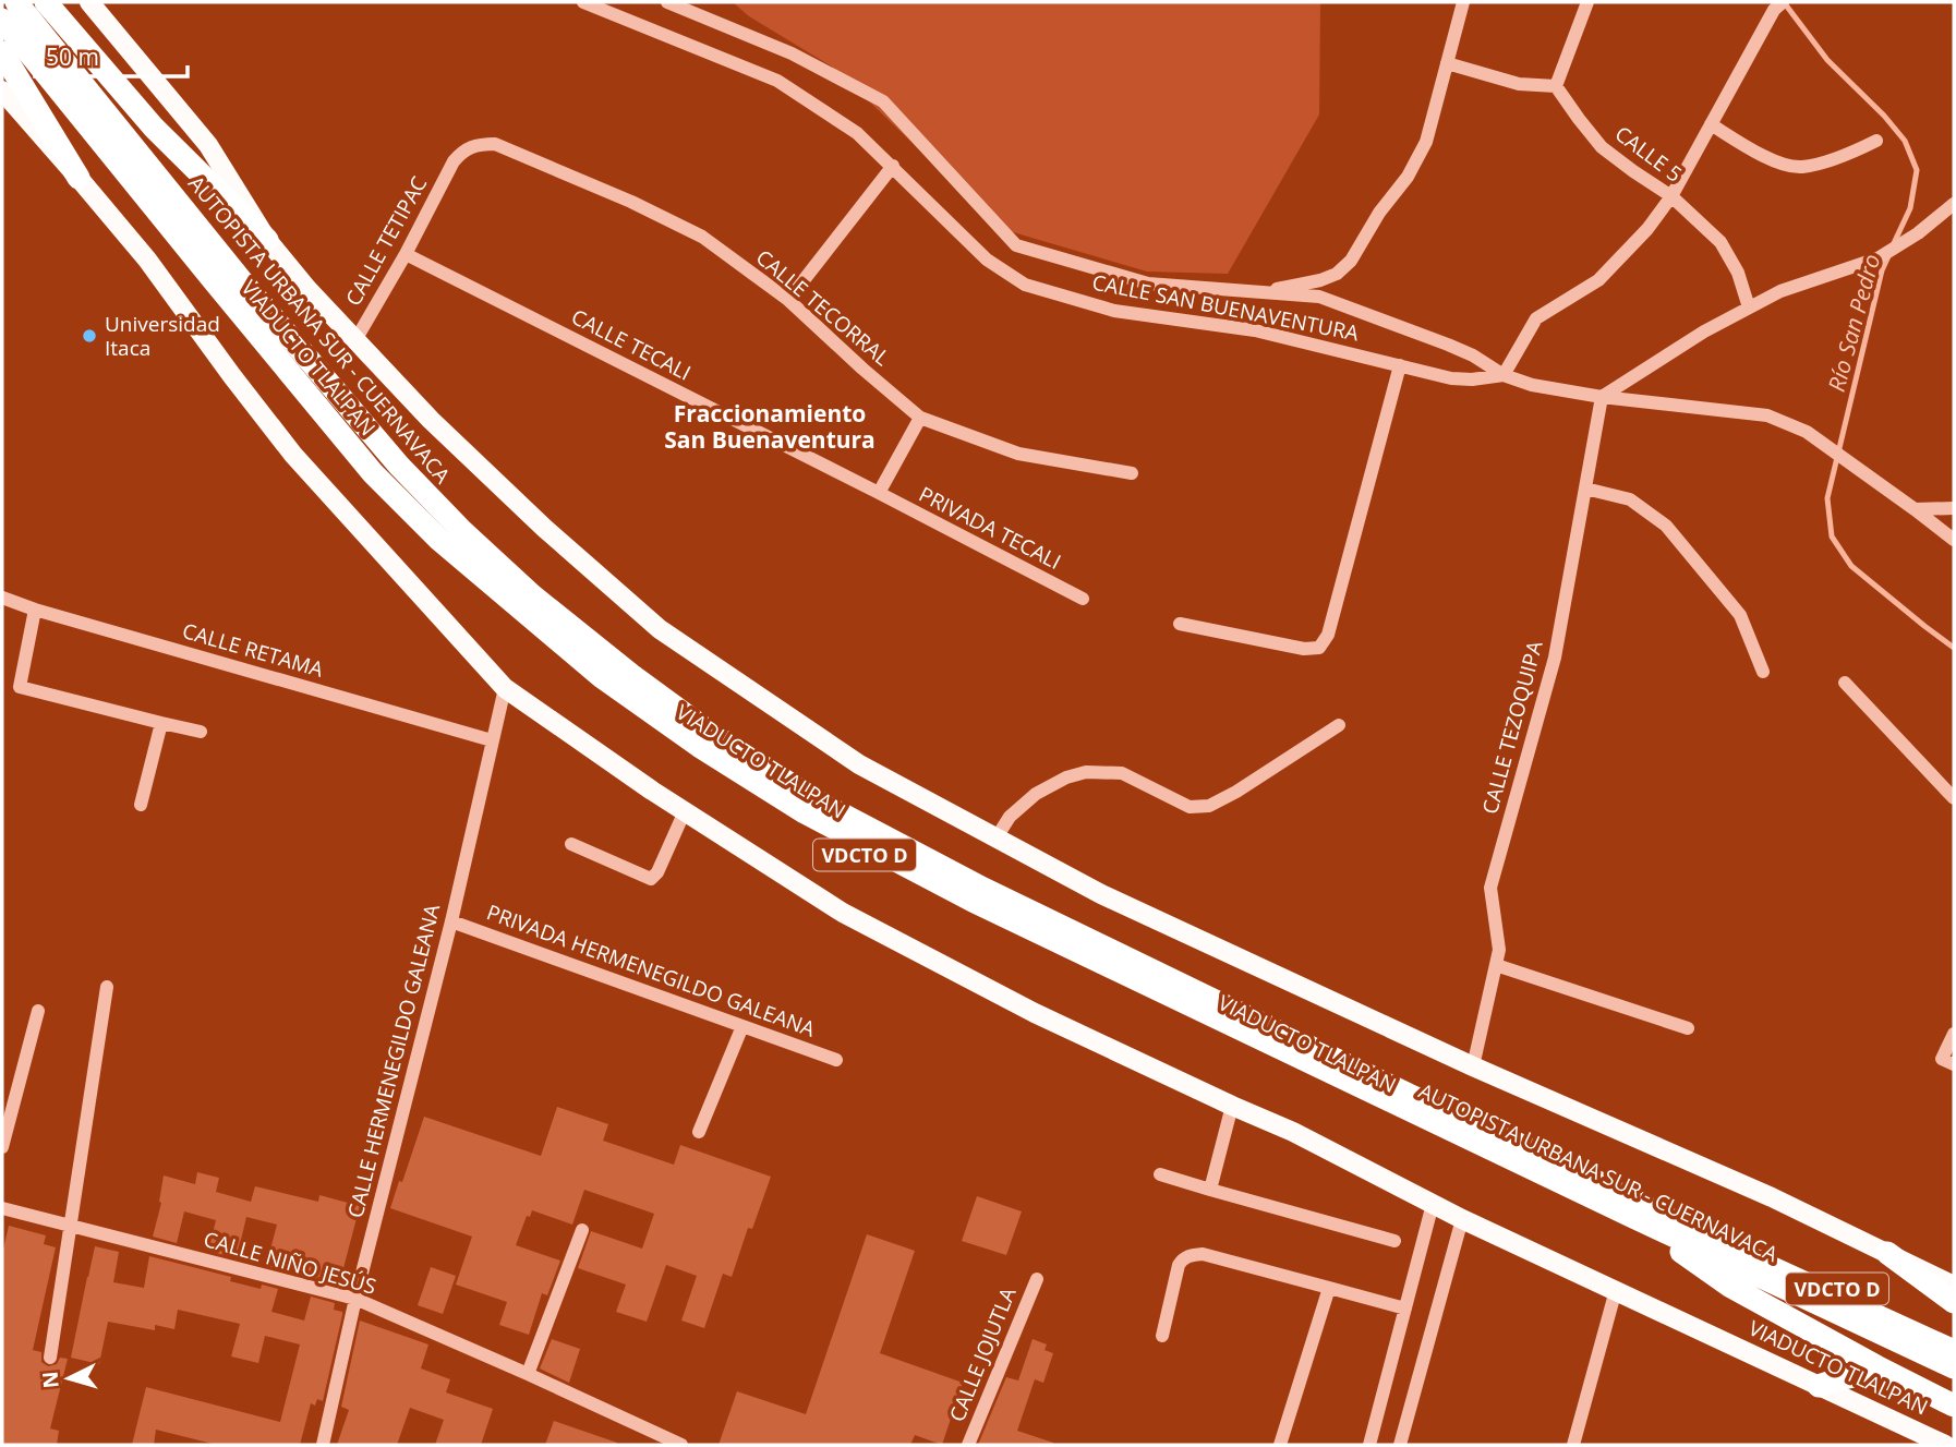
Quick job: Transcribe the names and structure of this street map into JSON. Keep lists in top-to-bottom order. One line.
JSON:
{"streets":{"highway":["AUTOPISTA URBANA SUR - CUERNAVACA","VIADUCTO TLALPAN","VDCTO D"],"street":["CALLE 5","CALLE TETIPAC","CALLE TECORRAL","CALLE SAN BUENAVENTURA","CALLE TECALI","PRIVADA TECALI","CALLE RETAMA","CALLE TEZOQUIPA","PRIVADA HERMENEGILDO GALEANA","CALLE HERMENEGILDO GALEANA","CALLE NIÑO JESÚS","CALLE JOJUTLA"]},"crossings":[["CALLE TETIPAC","CALLE TECORRAL"],["CALLE TETIPAC","CALLE TECALI"],["CALLE TETIPAC","VIADUCTO TLALPAN"],["CALLE SAN BUENAVENTURA","CALLE TEZOQUIPA"],["AUTOPISTA URBANA SUR - CUERNAVACA","VIADUCTO TLALPAN"],["CALLE TECALI","PRIVADA TECALI"],["VIADUCTO TLALPAN","CALLE TEZOQUIPA"],["VIADUCTO TLALPAN","CALLE HERMENEGILDO GALEANA"],["CALLE RETAMA","CALLE HERMENEGILDO GALEANA"],["PRIVADA HERMENEGILDO GALEANA","CALLE HERMENEGILDO GALEANA"],["CALLE HERMENEGILDO GALEANA","CALLE NIÑO JESÚS"]],"districts":["Fraccionamiento San Buenaventura"],"water":["Río San Pedro"],"places":["Universidad Itaca"],"scale_bar":"50 m","north":"left"}
